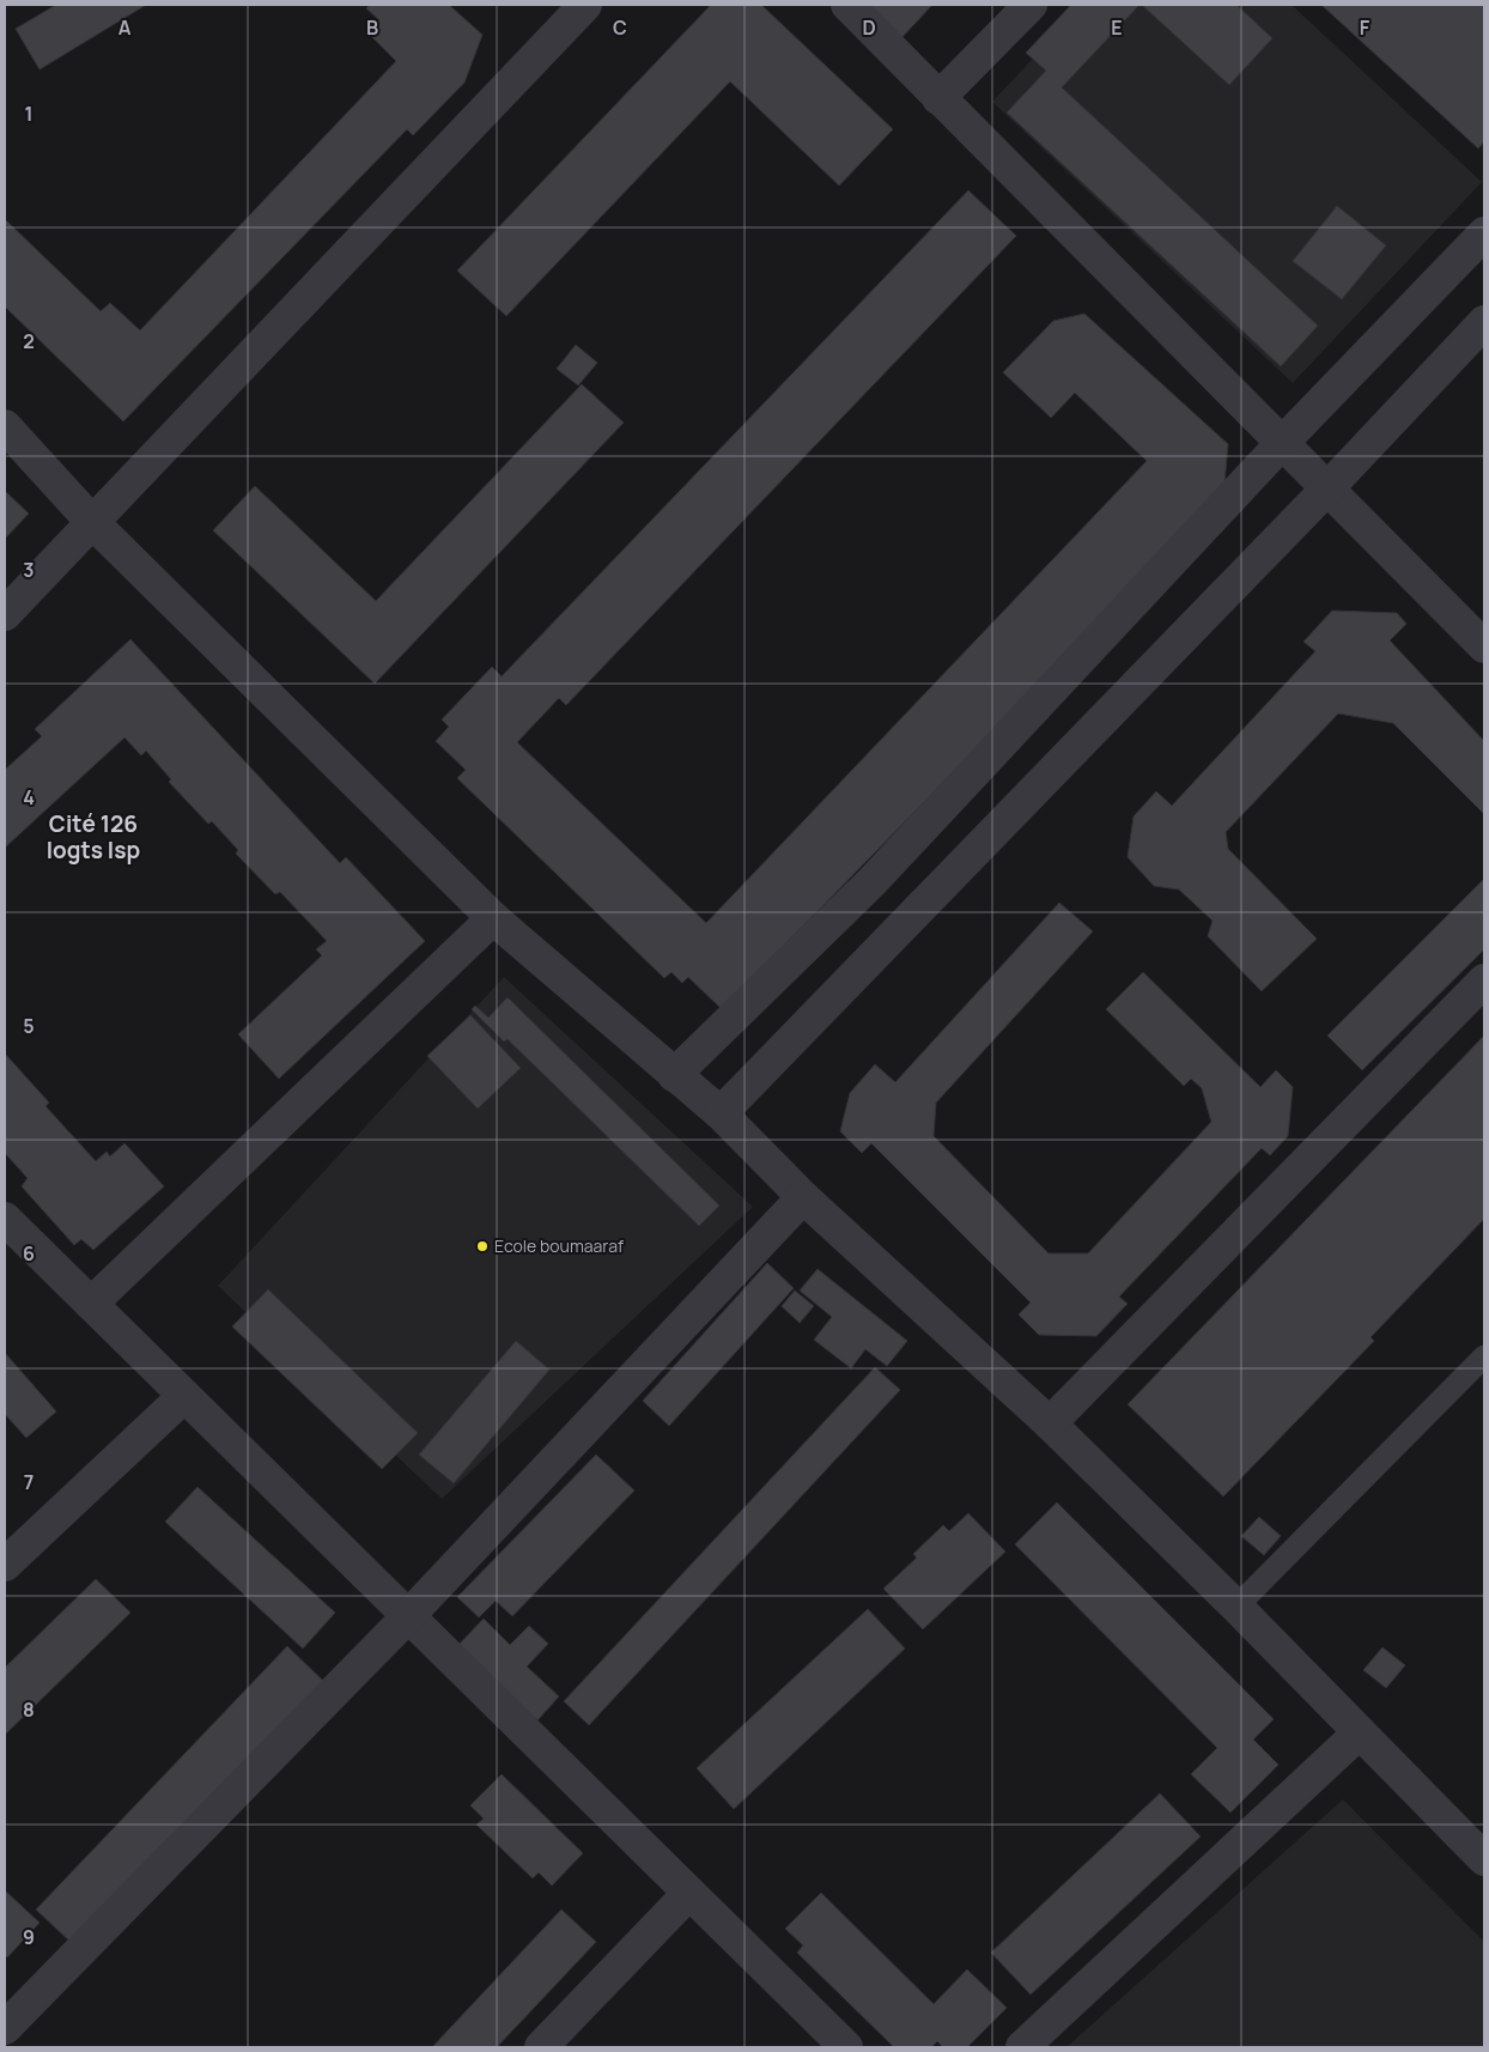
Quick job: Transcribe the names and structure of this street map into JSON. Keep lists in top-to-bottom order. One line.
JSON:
{"districts":["Cité 126 logts lsp"],"places":["Ecole boumaaraf"],"grid":{"columns":["A","B","C","D","E","F"],"rows":["1","2","3","4","5","6","7","8","9"]}}
